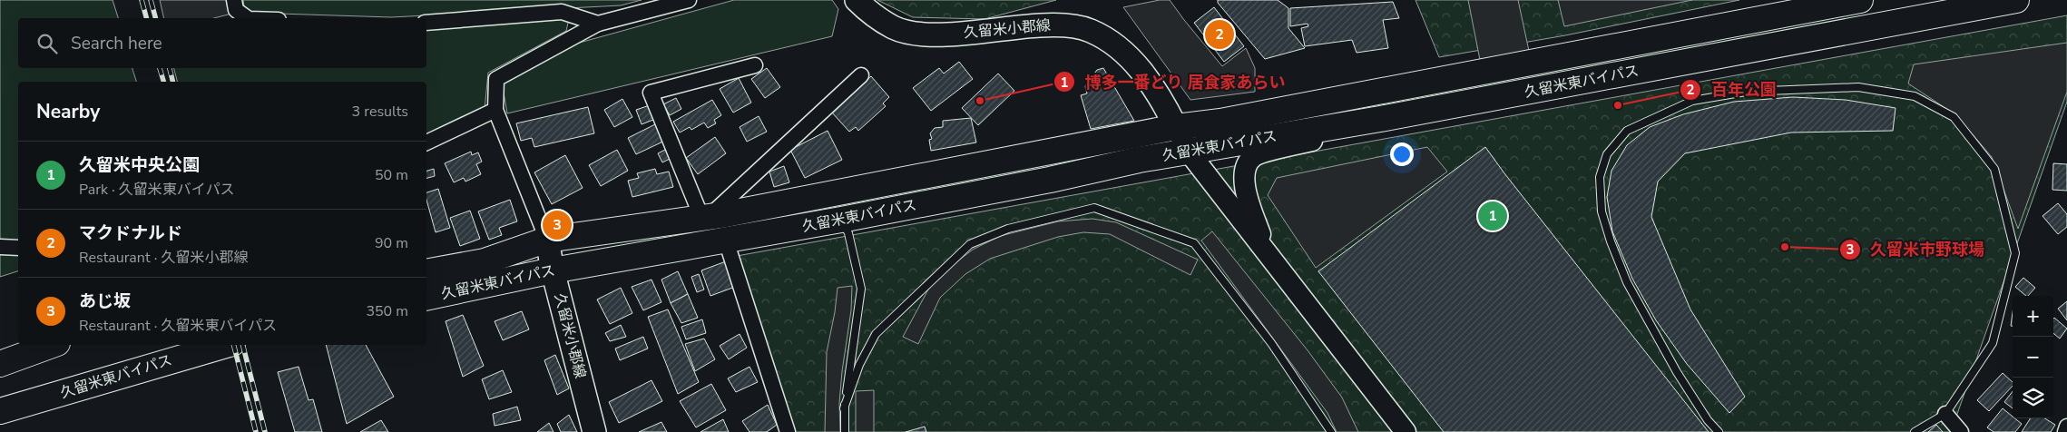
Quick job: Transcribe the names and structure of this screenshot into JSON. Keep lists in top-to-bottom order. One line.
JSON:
{"streets":{"highway":["久留米東バイパス"],"main road":["久留米小郡線"]},"crossings":[["久留米小郡線","久留米東バイパス"]],"places":["博多一番どり 居食家あらい","百年公園","久留米市野球場"],"page":{"pins":["2","1","3"],"search":"Search here","heading":["Nearby","3 results"],"list":[{"mark":"1","name":"久留米中央公園","note":"Park · 久留米東バイパス","value":"50 m"},{"mark":"2","name":"マクドナルド","note":"Restaurant · 久留米小郡線","value":"90 m"},{"mark":"3","name":"あじ坂","note":"Restaurant · 久留米東バイパス","value":"350 m"}],"map_buttons":["+","−"]}}
